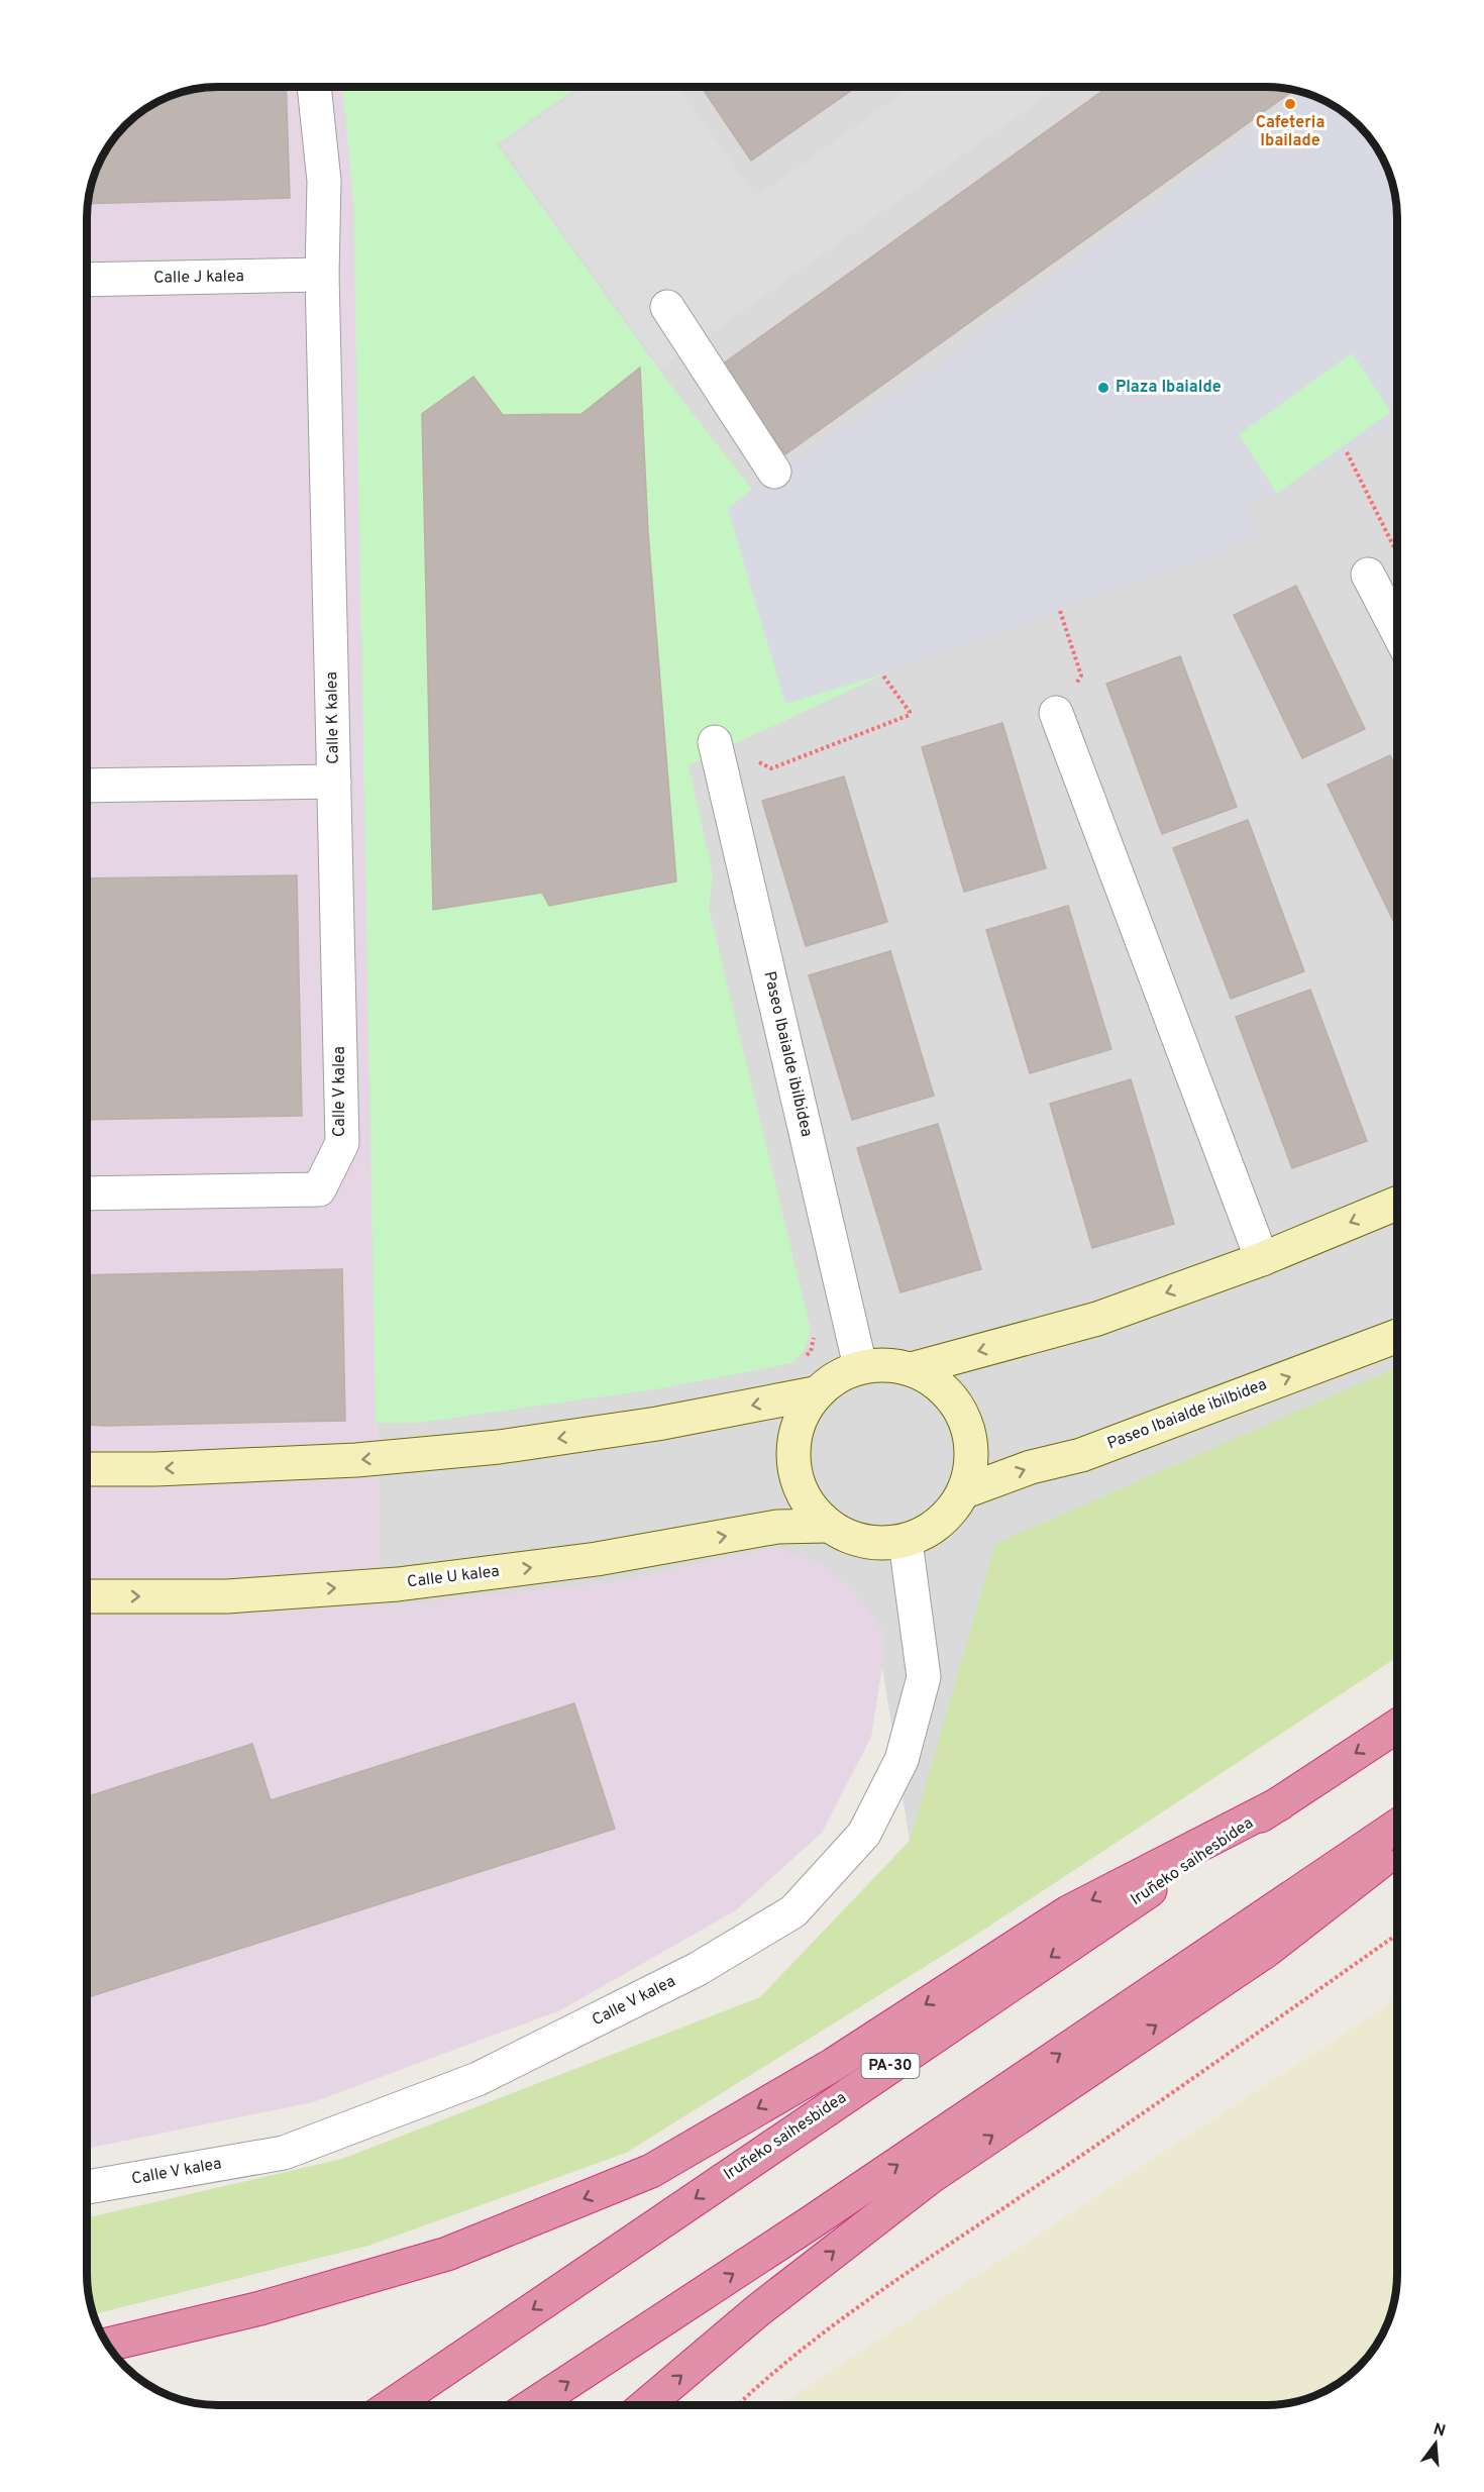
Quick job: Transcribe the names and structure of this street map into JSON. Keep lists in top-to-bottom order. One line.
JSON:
{"streets":{"highway":["Iruñeko saihesbidea","PA-30"],"street":["Calle J kalea","Calle K kalea","Paseo Ibaialde ibilbidea","Calle V kalea","Calle U kalea"]},"crossings":[["Calle J kalea","Calle K kalea"],["Calle K kalea","Calle V kalea"],["Paseo Ibaialde ibilbidea","Calle V kalea"],["Paseo Ibaialde ibilbidea","Calle U kalea"],["Calle V kalea","Calle U kalea"]],"places":["Cafeteria Ibailade","Plaza Ibaialde"],"north":"top"}
